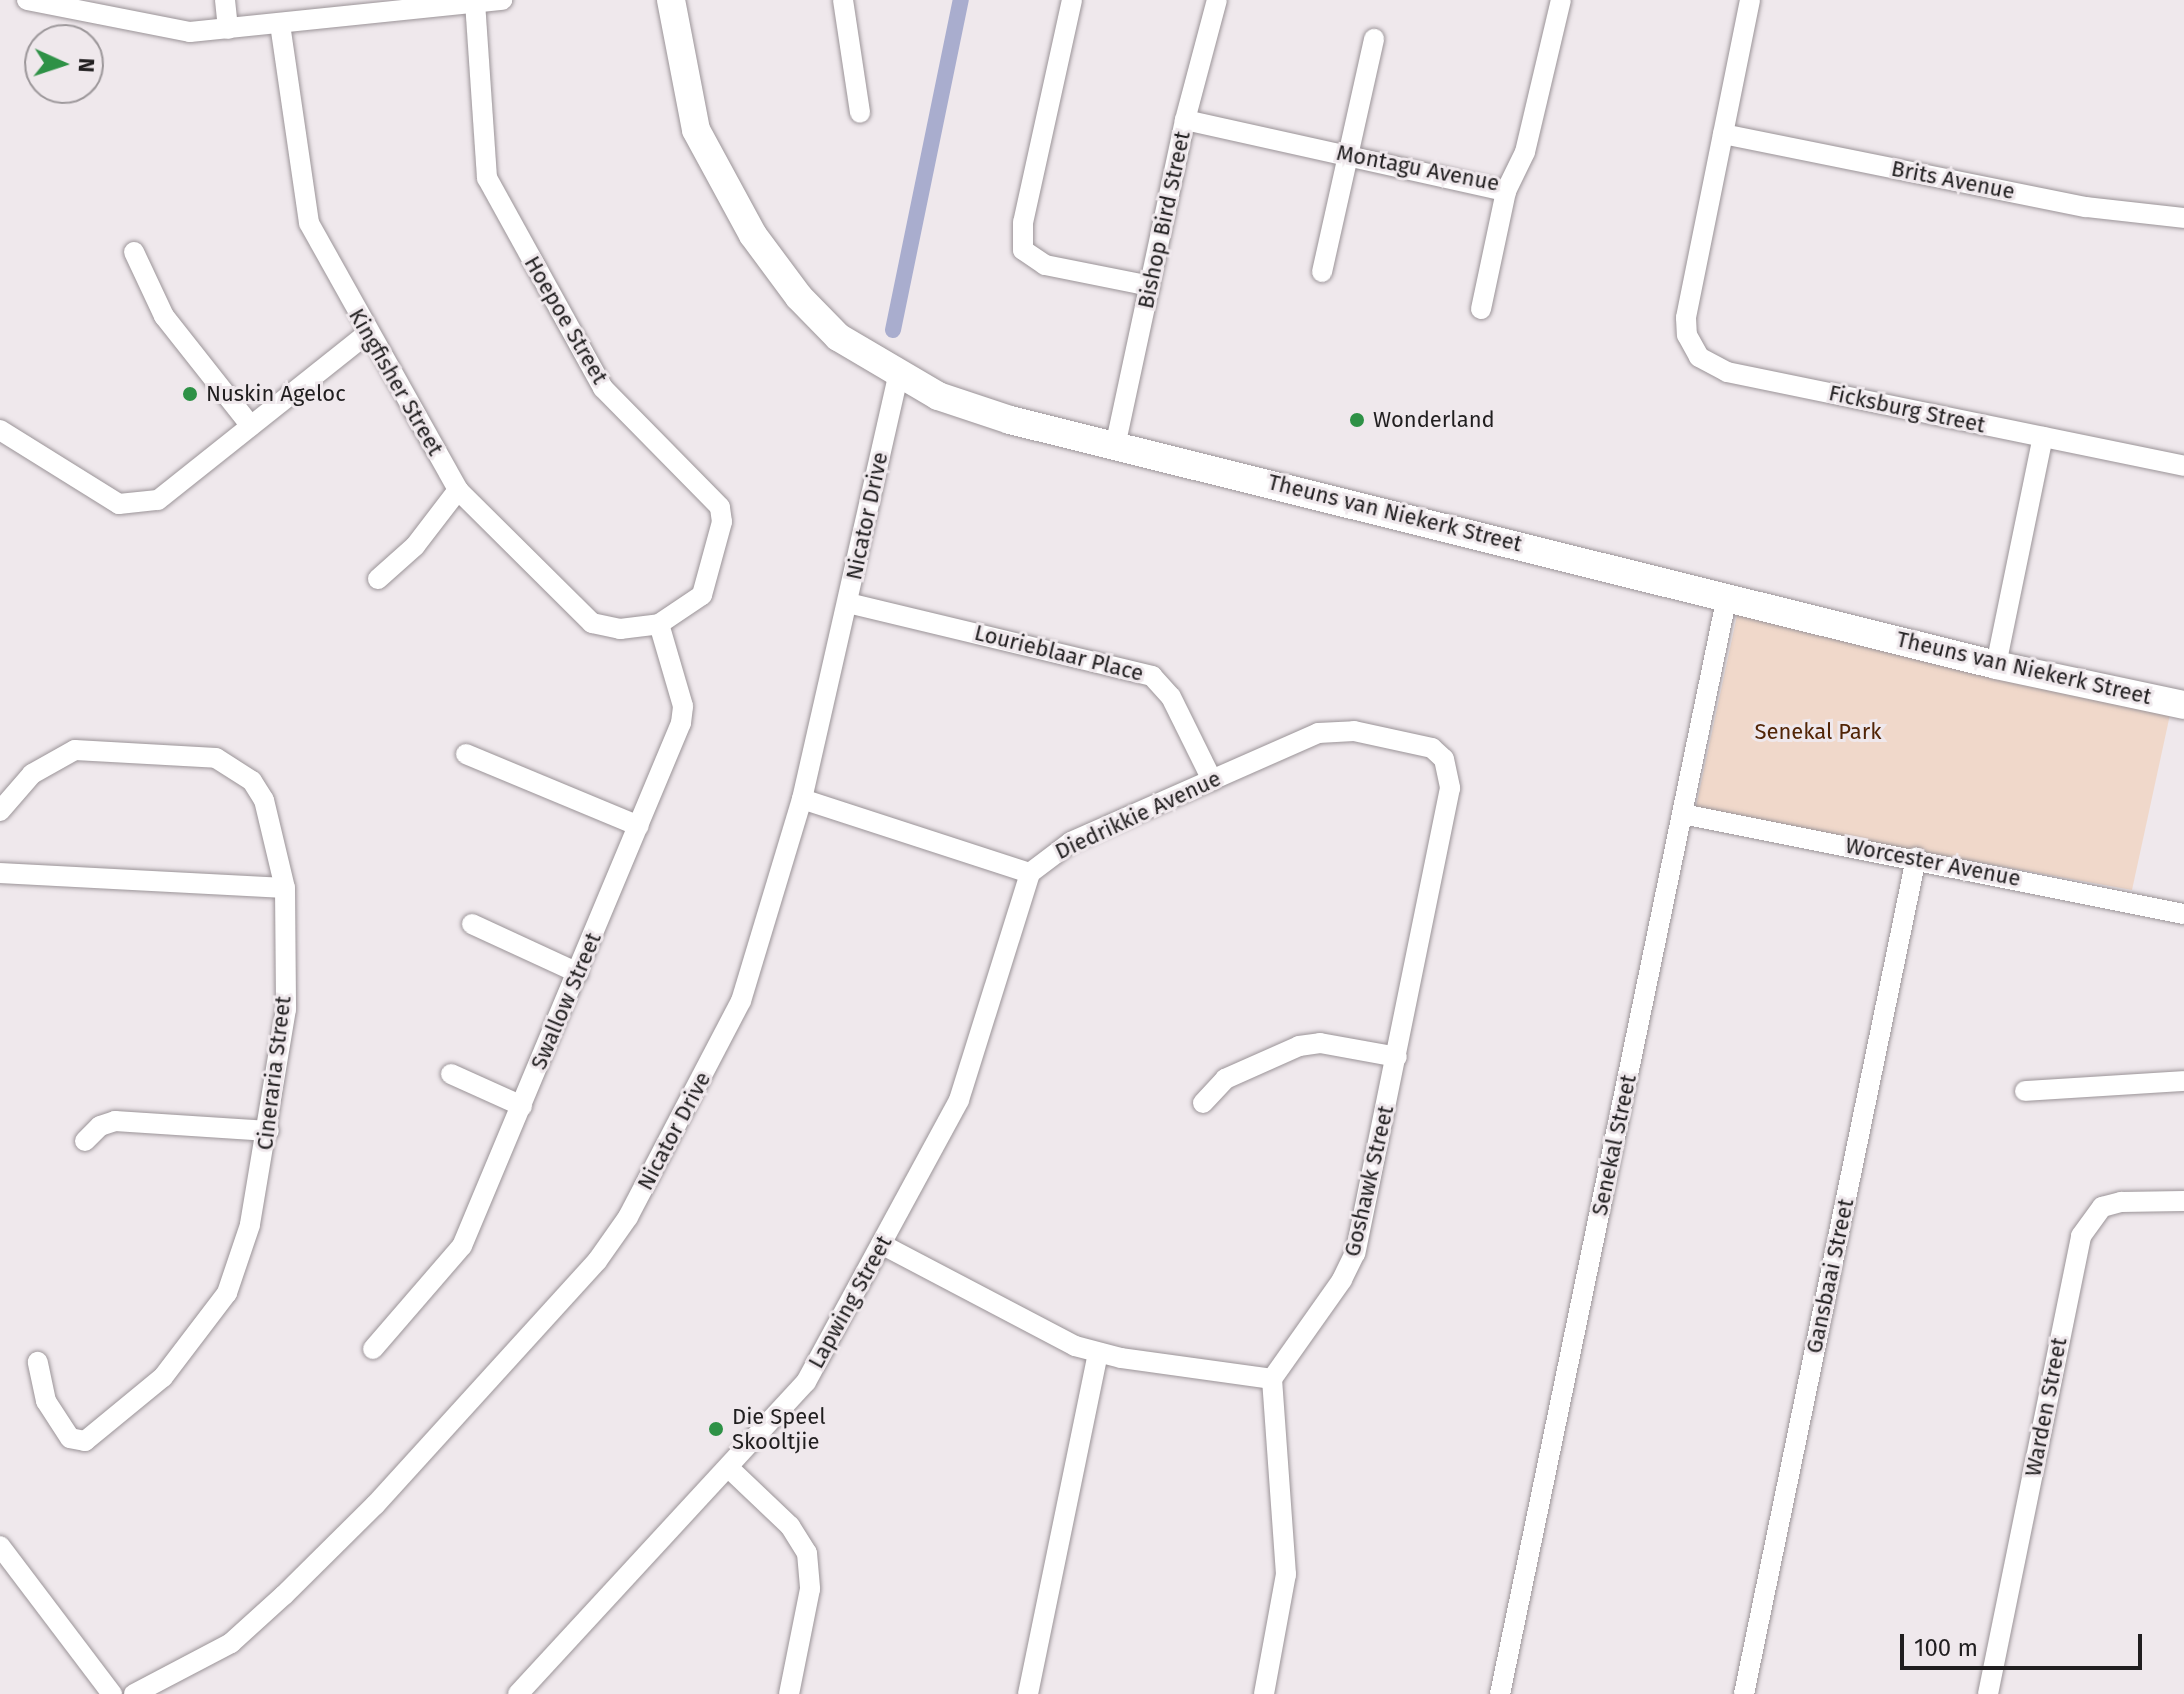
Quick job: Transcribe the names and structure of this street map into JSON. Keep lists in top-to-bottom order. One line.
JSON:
{"streets":{"street":["Montagu Avenue","Brits Avenue","Bishop Bird Street","Hoepoe Street","Kingfisher Street","Ficksburg Street","Theuns van Niekerk Street","Nicator Drive","Lourieblaar Place","Diedrikkie Avenue","Worcester Avenue","Swallow Street","Cineraria Street","Senekal Street","Goshawk Street","Gansbaai Street","Lapwing Street","Warden Street"]},"crossings":[["Montagu Avenue","Bishop Bird Street"],["Brits Avenue","Ficksburg Street"],["Bishop Bird Street","Theuns van Niekerk Street"],["Hoepoe Street","Kingfisher Street"],["Hoepoe Street","Swallow Street"],["Kingfisher Street","Swallow Street"],["Theuns van Niekerk Street","Nicator Drive"],["Theuns van Niekerk Street","Senekal Street"],["Nicator Drive","Lourieblaar Place"],["Nicator Drive","Diedrikkie Avenue"],["Lourieblaar Place","Diedrikkie Avenue"],["Diedrikkie Avenue","Goshawk Street"],["Diedrikkie Avenue","Lapwing Street"],["Worcester Avenue","Senekal Street"],["Worcester Avenue","Gansbaai Street"]],"parks":["Senekal Park"],"places":["Nuskin Ageloc","Wonderland","Die Speel Skooltjie"],"scale_bar":"100 m","north":"right"}
